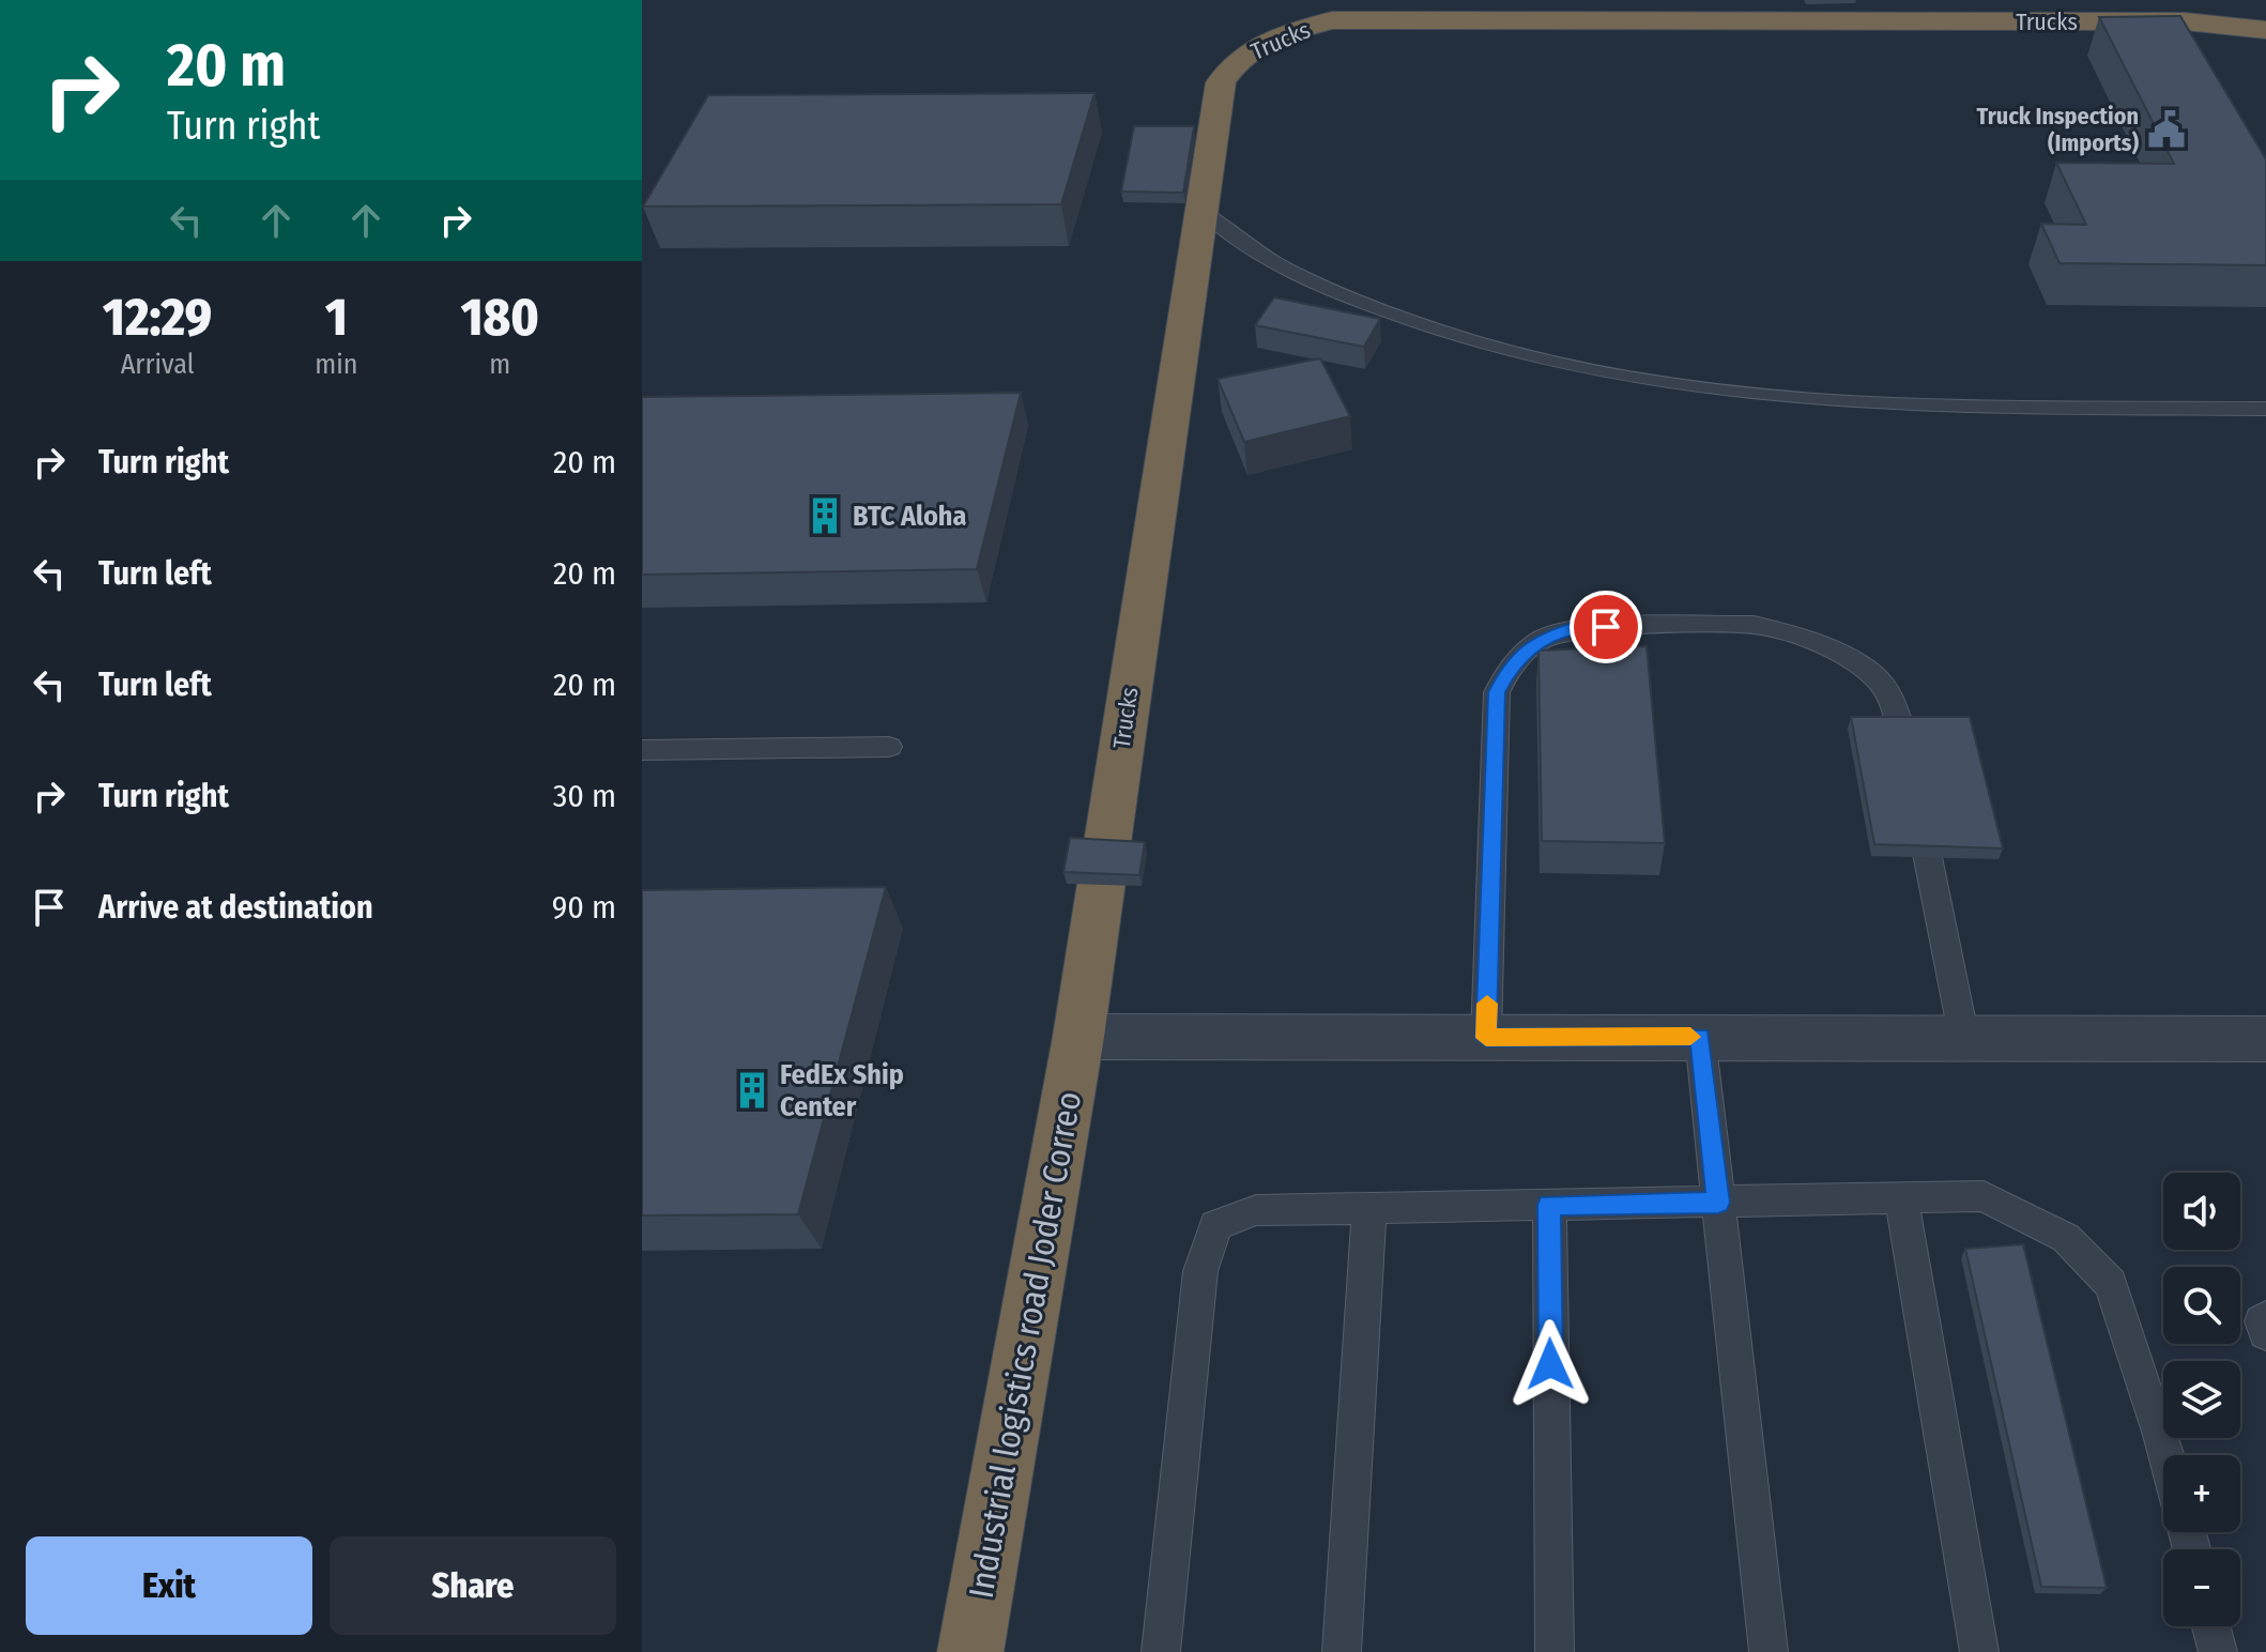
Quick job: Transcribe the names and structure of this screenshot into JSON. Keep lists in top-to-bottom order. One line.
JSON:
{"streets":{"highway":["Trucks","Industrial logistics road Joder Correo"]},"crossings":[["Trucks","Industrial logistics road Joder Correo"]],"places":{"public building":["Truck Inspection (Imports)"],"building":["BTC Aloha","FedEx Ship Center"]},"page":{"turn":["20 m","Turn right"],"eta":["12:29","Arrival","1","min","180","m"],"list":[{"name":"Turn right","value":"20 m"},{"name":"Turn left","value":"20 m"},{"name":"Turn left","value":"20 m"},{"name":"Turn right","value":"30 m"},{"name":"Arrive at destination","value":"90 m"}],"map_buttons":["+","−"],"buttons":["Exit","Share"]}}
